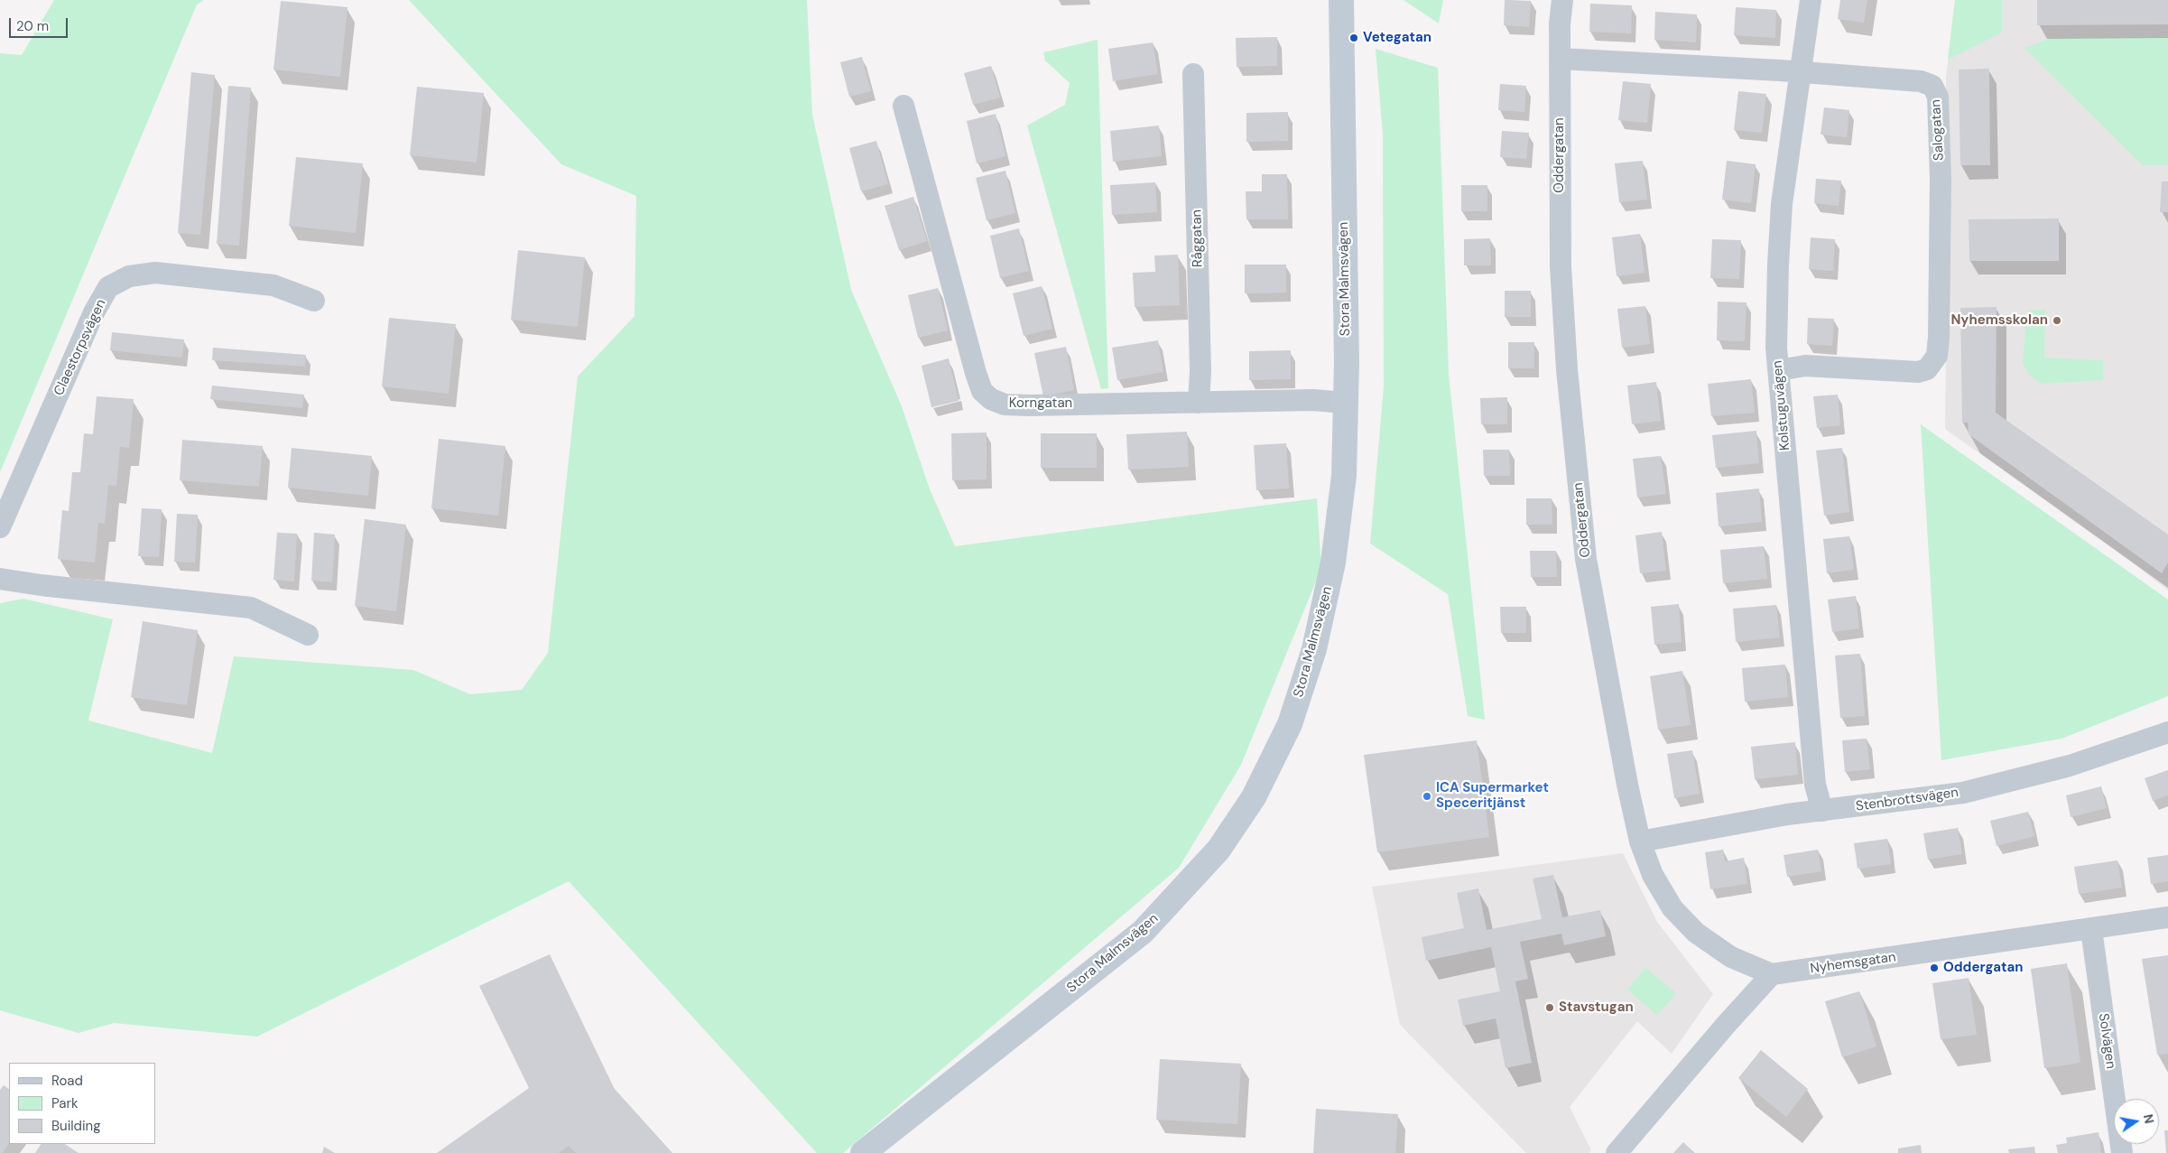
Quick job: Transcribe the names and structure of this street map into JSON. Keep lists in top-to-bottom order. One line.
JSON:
{"streets":{"street":["Salogatan","Oddergatan","Råggatan","Stora Malmsvägen","Claestorpsvägen","Korngatan","Kolstuguvägen","Stenbrottsvägen","Nyhemsgatan","Solvägen"]},"crossings":[["Salogatan","Oddergatan"],["Salogatan","Kolstuguvägen"],["Oddergatan","Stenbrottsvägen"],["Oddergatan","Nyhemsgatan"],["Råggatan","Korngatan"],["Stora Malmsvägen","Korngatan"],["Kolstuguvägen","Stenbrottsvägen"],["Nyhemsgatan","Solvägen"]],"places":["Vetegatan","Nyhemsskolan","ICA Supermarket Speceritjänst","Oddergatan","Stavstugan"],"legend":["Road","Park","Building"],"scale_bar":"20 m","north":"right"}
